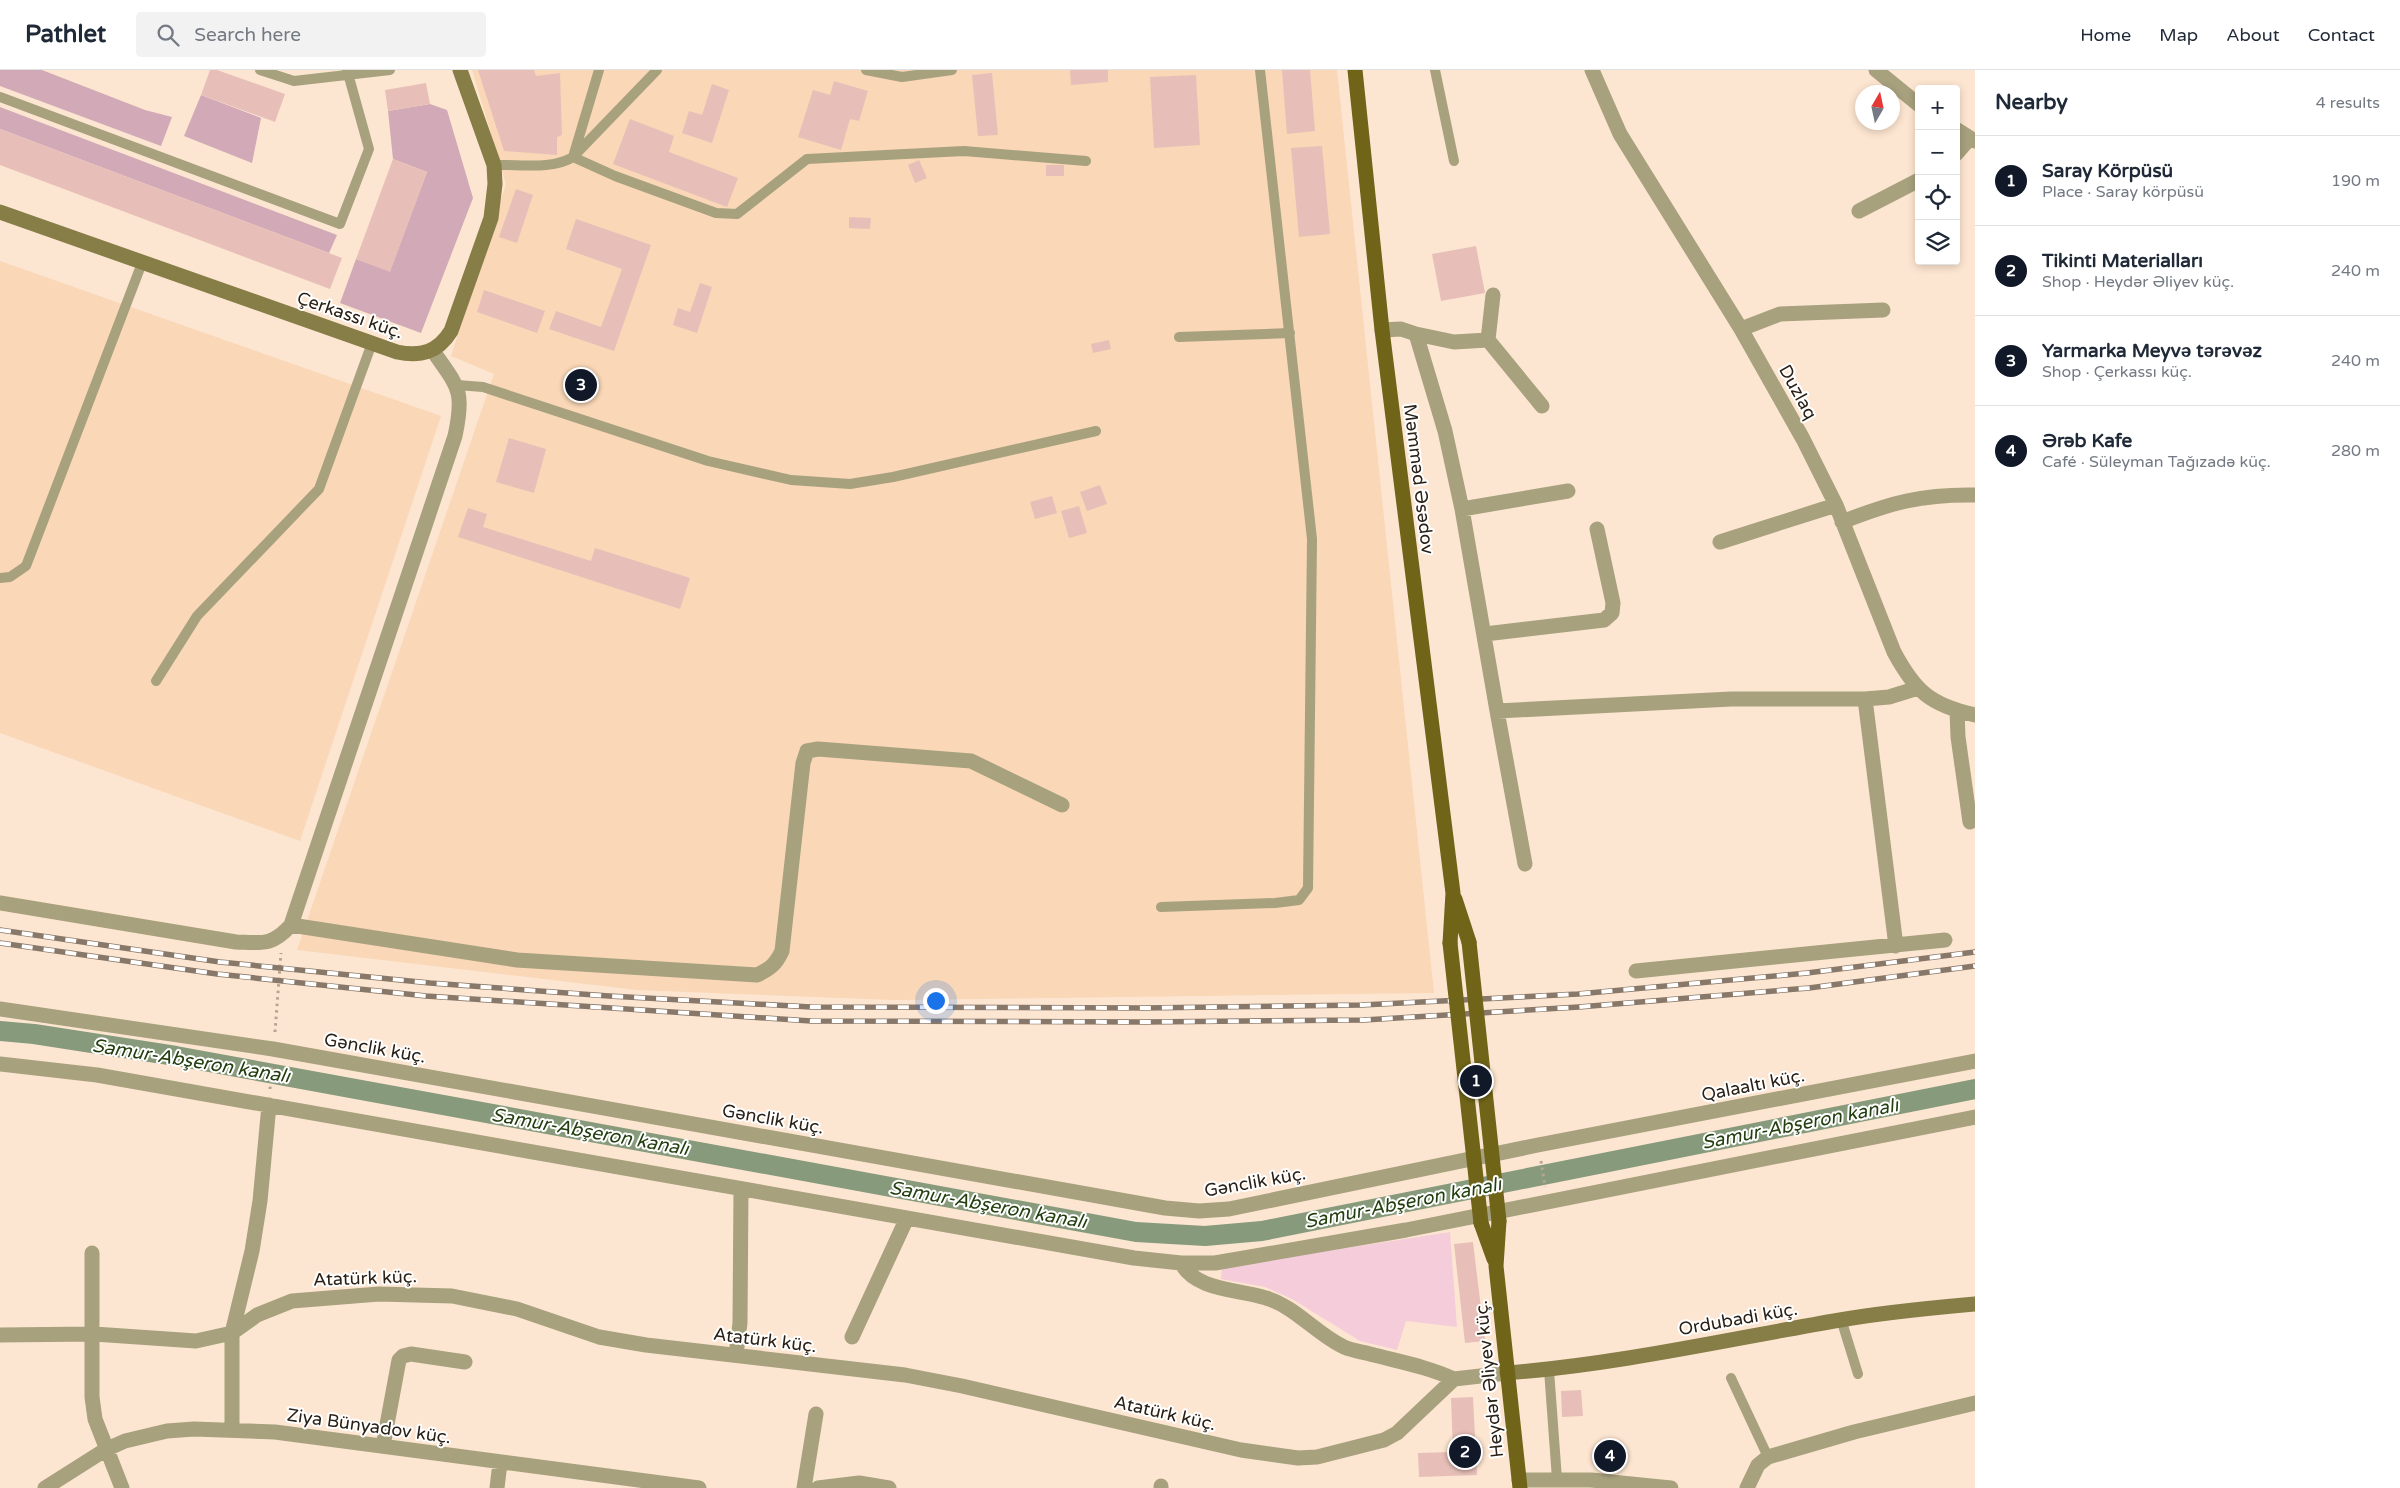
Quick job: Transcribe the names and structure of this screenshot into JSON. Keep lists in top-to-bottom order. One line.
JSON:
{"streets":{"main road":["Məmməd Əsədov","Heydər Əliyev küç."],"street":["Çerkassı küç.","Duzlaq","Gənclik küç.","Qalaaltı küç.","Atatürk küç.","Ordubadi küç.","Ziya Bünyadov küç."]},"crossings":[["Məmməd Əsədov","Heydər Əliyev küç."],["Gənclik küç.","Qalaaltı küç."],["Ordubadi küç.","Heydər Əliyev küç."]],"water":["Samur-Abşeron kanalı"],"north":"top","page":{"header":"Pathlet","search":"Search here","nav":["Home","Map","About","Contact"],"heading":["Nearby","4 results"],"map_buttons":["+","−"],"list":[{"mark":"1","name":"Saray Körpüsü","note":"Place · Saray körpüsü","value":"190 m"},{"mark":"2","name":"Tikinti Materialları","note":"Shop · Heydər Əliyev küç.","value":"240 m"},{"mark":"3","name":"Yarmarka Meyvә tәrәvәz","note":"Shop · Çerkassı küç.","value":"240 m"},{"mark":"4","name":"Ərəb Kafe","note":"Café · Süleyman Tağızadə küç.","value":"280 m"}],"pins":["3","1","2","4"]}}
